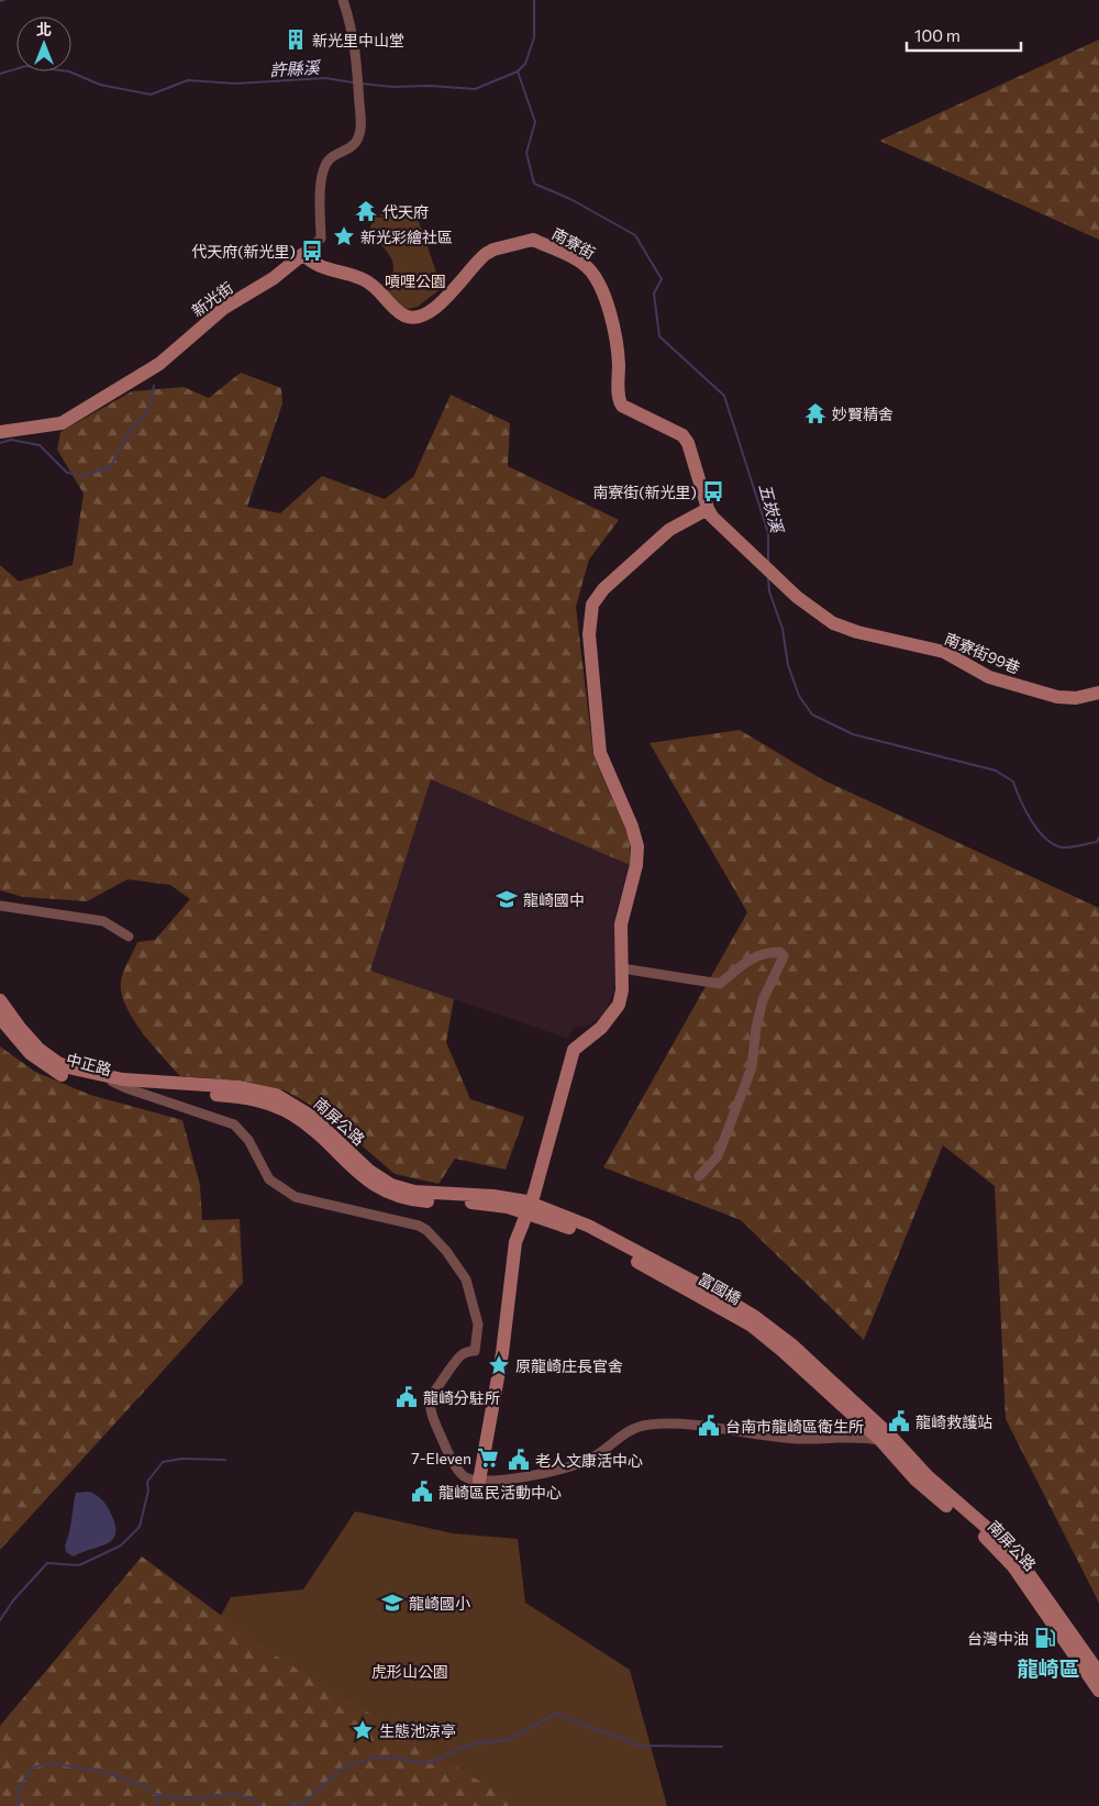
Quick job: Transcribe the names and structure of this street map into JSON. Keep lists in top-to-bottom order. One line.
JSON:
{"streets":{"street":["南寮街","新光街","南寮街99巷","中正路","南屏公路","富國橋"]},"crossings":[["南寮街","新光街"],["南寮街","南寮街99巷"],["中正路","南屏公路"],["南屏公路","富國橋"]],"districts":["龍崎區"],"water":["許縣溪","五崁溪"],"parks":["嗊哩公園","虎形山公園"],"places":{"building":["新光里中山堂"],"temple":["代天府","妙賢精舍"],"place":["新光彩繪社區","原龍崎庄長官舍","生態池涼亭"],"bus stop":["代天府(新光里)","南寮街(新光里)"],"school or university":["龍崎國中","龍崎國小"],"public building":["龍崎分駐所","龍崎救護站","台南市龍崎區衛生所","老人文康活中心","龍崎區民活動中心"],"supermarket":["7-Eleven"],"fuel station":["台灣中油"]},"scale_bar":"100 m","north":"top"}
